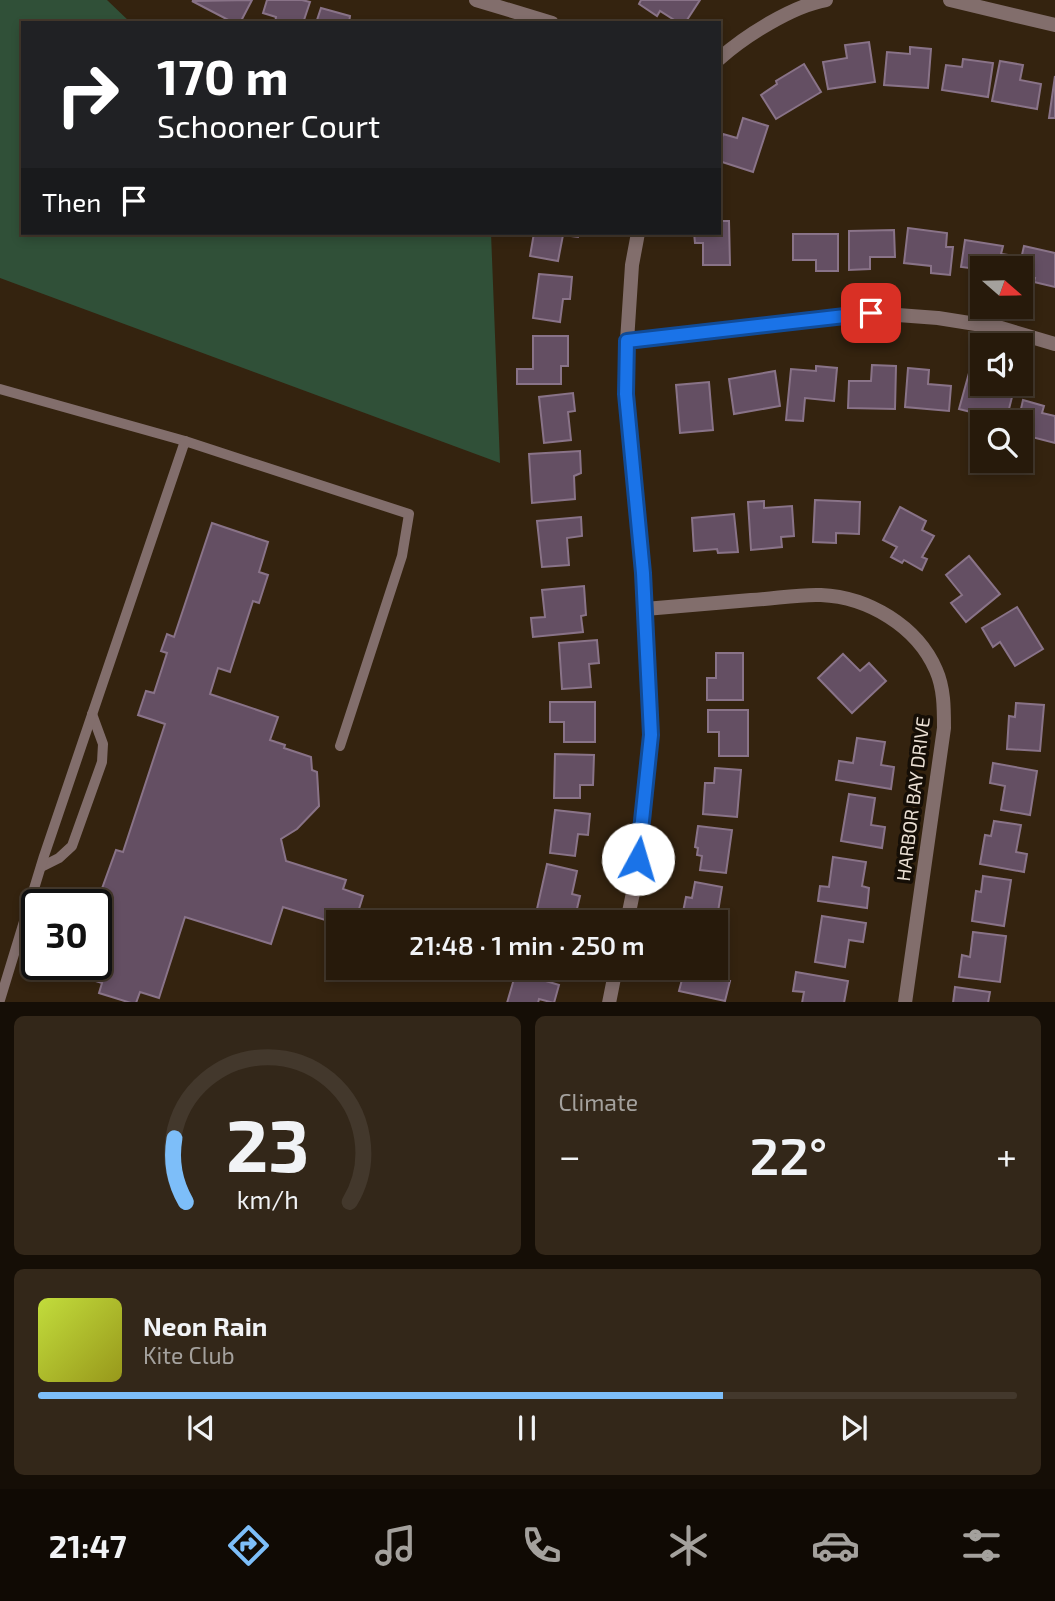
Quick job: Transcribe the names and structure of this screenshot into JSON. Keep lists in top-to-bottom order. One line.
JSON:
{"streets":{"street":["HARBOR BAY DRIVE"]},"north":"right","page":{"turn":["170 m","Schooner Court"],"then":"Then","limit":"30","trip":"21:48 · 1 min · 250 m","tile":"Climate","heat":["−","22°","+"],"song":["Neon Rain","Kite Club"],"tabs":"21:47","gauge":["23","km/h"]}}
